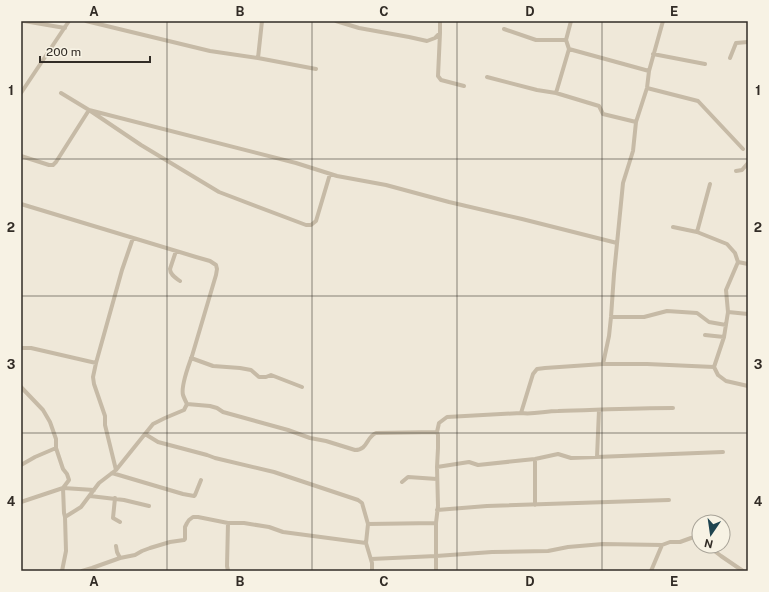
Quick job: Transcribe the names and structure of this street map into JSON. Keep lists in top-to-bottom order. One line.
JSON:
{"scale_bar":"200 m","north":"bottom","grid":{"columns":["A","B","C","D","E"],"rows":["1","2","3","4"]}}
